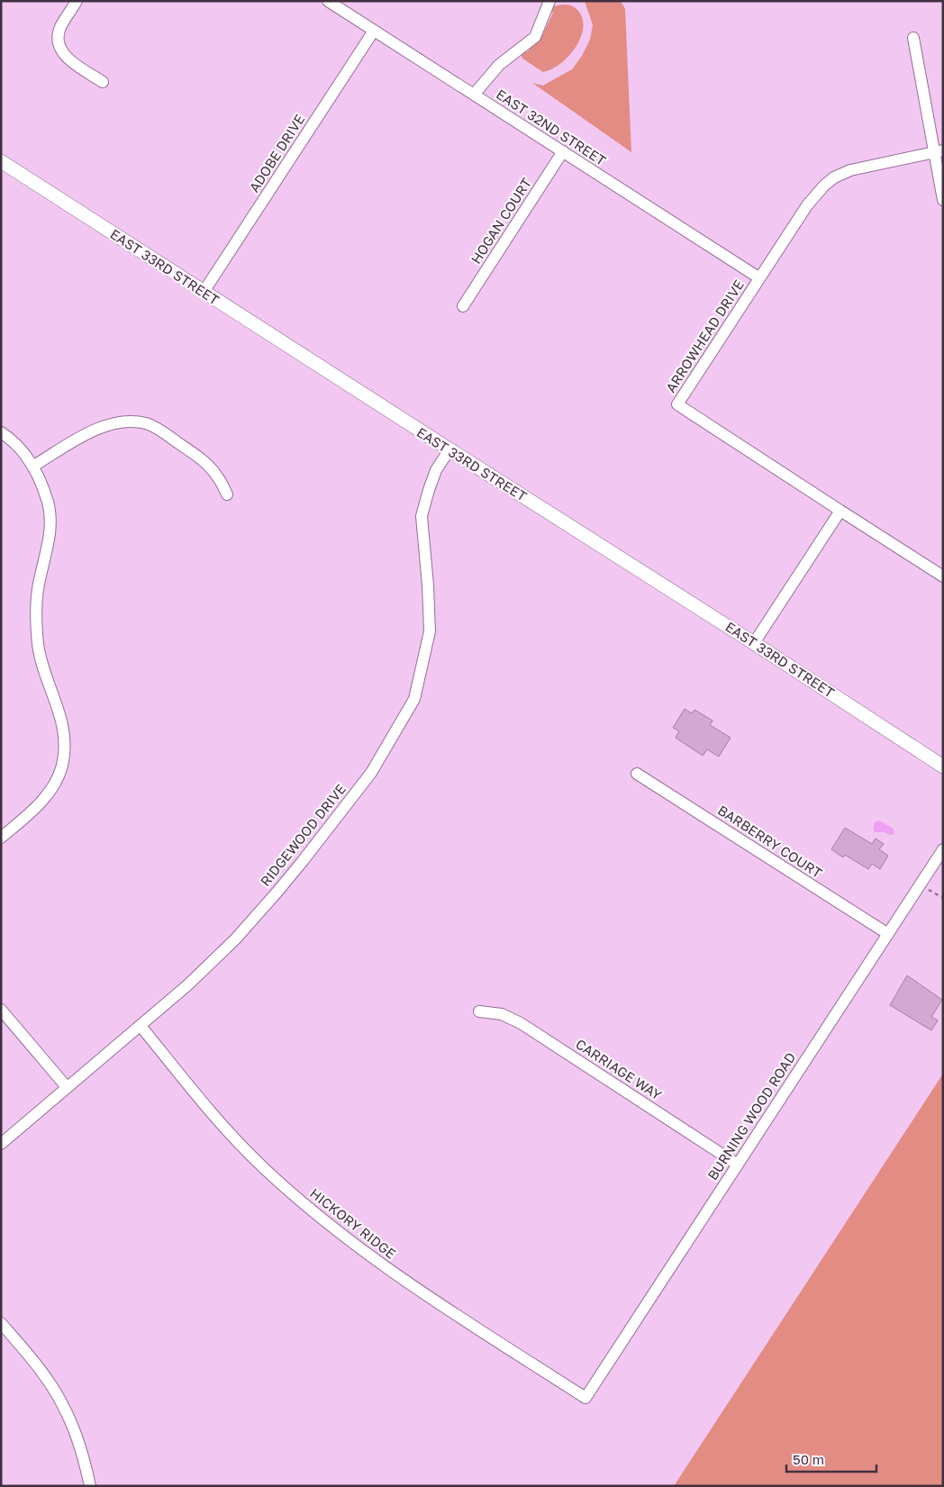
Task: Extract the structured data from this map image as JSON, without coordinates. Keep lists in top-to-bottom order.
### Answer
{
  "streets": {
    "street": [
      "EAST 32ND STREET",
      "ADOBE DRIVE",
      "HOGAN COURT",
      "EAST 33RD STREET",
      "ARROWHEAD DRIVE",
      "RIDGEWOOD DRIVE",
      "BARBERRY COURT",
      "CARRIAGE WAY",
      "BURNING WOOD ROAD",
      "HICKORY RIDGE"
    ]
  },
  "crossings": [
    ["EAST 32ND STREET", "ADOBE DRIVE"],
    ["EAST 32ND STREET", "HOGAN COURT"],
    ["EAST 32ND STREET", "ARROWHEAD DRIVE"],
    ["ADOBE DRIVE", "EAST 33RD STREET"],
    ["EAST 33RD STREET", "RIDGEWOOD DRIVE"],
    ["RIDGEWOOD DRIVE", "HICKORY RIDGE"],
    ["BARBERRY COURT", "BURNING WOOD ROAD"],
    ["CARRIAGE WAY", "BURNING WOOD ROAD"],
    ["BURNING WOOD ROAD", "HICKORY RIDGE"]
  ],
  "scale_bar": "50 m"
}
